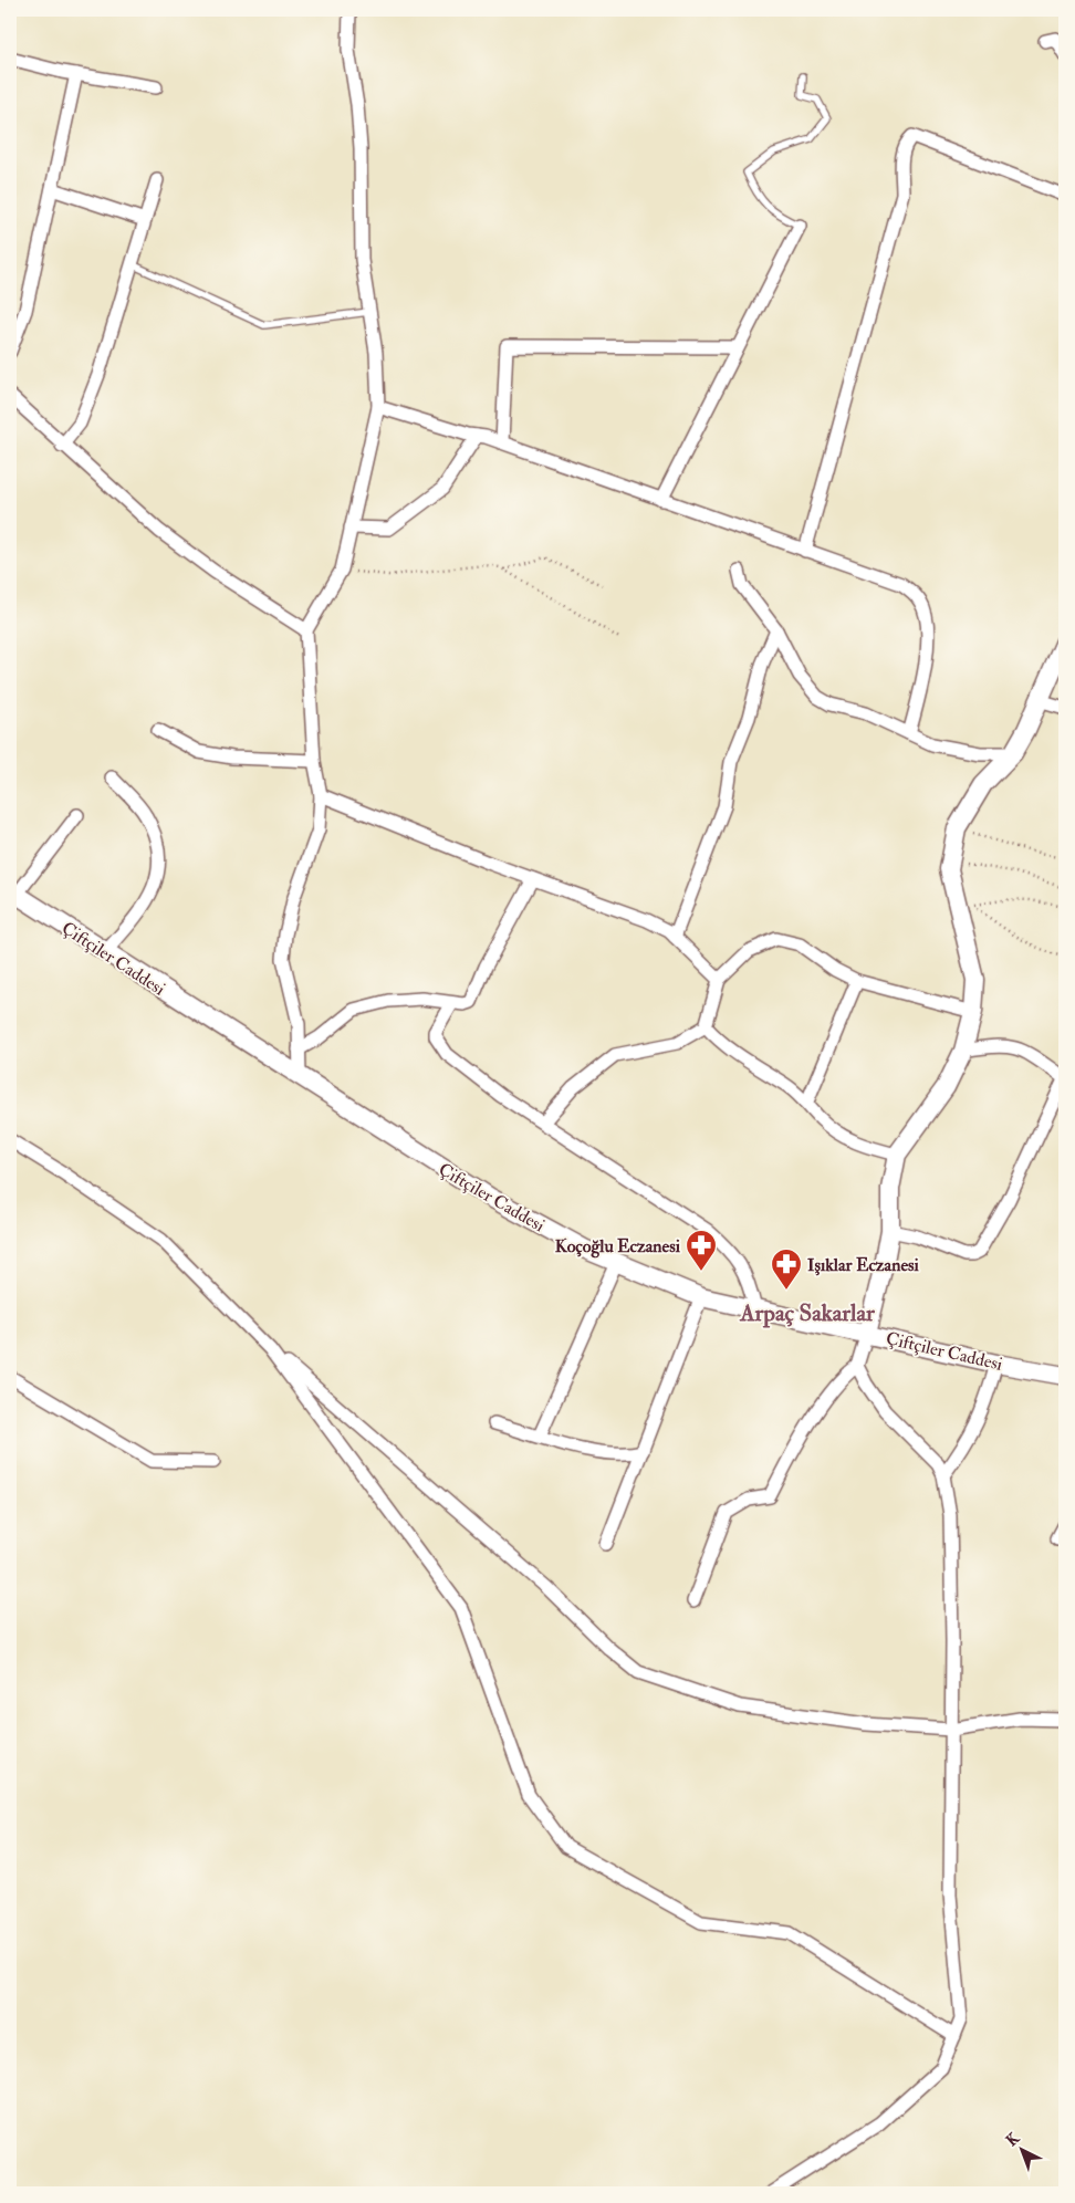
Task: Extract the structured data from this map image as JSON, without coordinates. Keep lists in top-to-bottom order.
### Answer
{
  "streets": {
    "street": ["Çiftçiler Caddesi"]
  },
  "districts": ["Arpaç Sakarlar"],
  "places": {
    "pharmacy": ["Koçoğlu Eczanesi", "Işıklar Eczanesi"]
  },
  "north": "top left"
}
